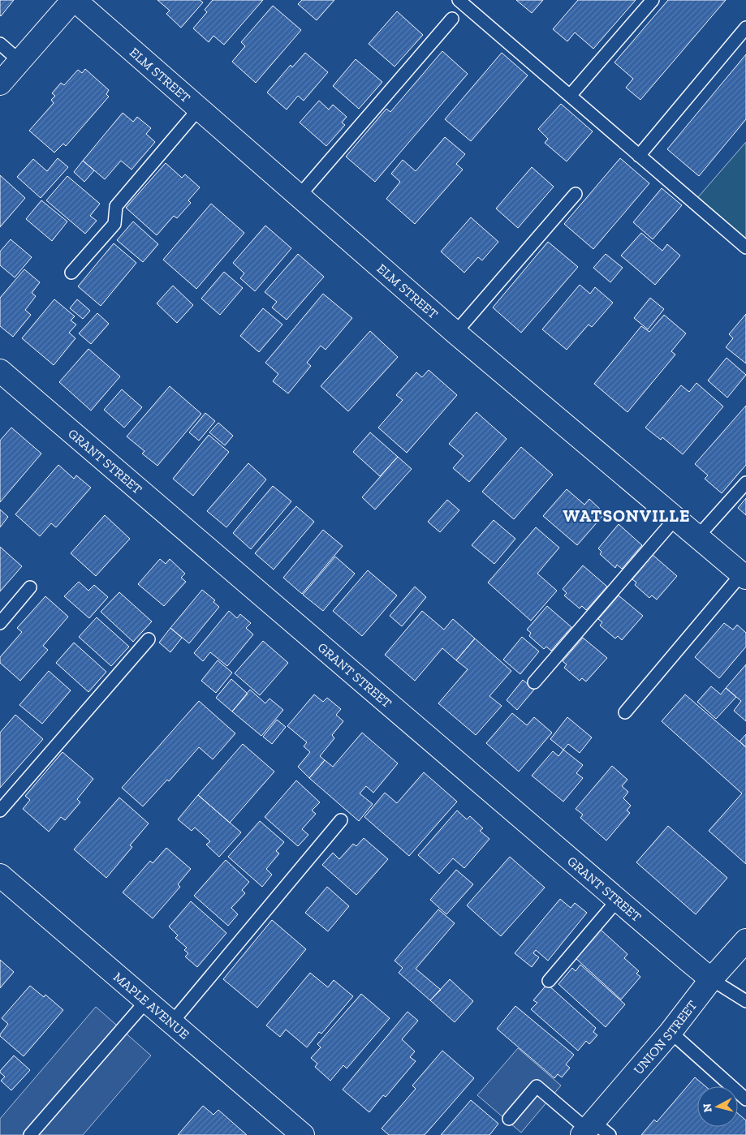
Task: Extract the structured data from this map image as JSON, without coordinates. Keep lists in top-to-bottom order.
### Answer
{
  "streets": {
    "street": [
      "ELM STREET",
      "GRANT STREET",
      "MAPLE AVENUE",
      "UNION STREET"
    ]
  },
  "crossings": [
    ["GRANT STREET", "UNION STREET"]
  ],
  "districts": ["WATSONVILLE"],
  "north": "left"
}
